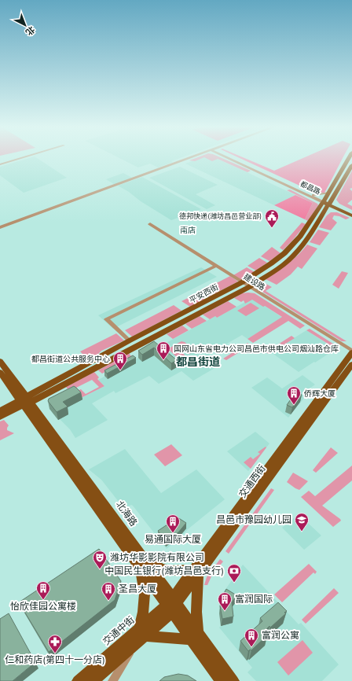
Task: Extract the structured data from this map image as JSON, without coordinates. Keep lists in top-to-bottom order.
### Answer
{
  "streets": {
    "main road": [
      "都昌路",
      "平安西街",
      "交通西街",
      "北海路",
      "交通中街"
    ],
    "street": ["建设路"]
  },
  "crossings": [
    ["都昌路", "平安西街"],
    ["建设路", "平安西街"],
    ["建设路", "交通西街"],
    ["平安西街", "北海路"],
    ["交通西街", "北海路"],
    ["交通西街", "交通中街"],
    ["北海路", "交通中街"]
  ],
  "districts": ["南店", "都昌街道"],
  "places": {
    "public building": ["德邦快递(潍坊昌邑营业部)"],
    "building": [
      "国网山东省电力公司昌邑市供电公司烟汕路仓库",
      "都昌街道公共服务中心",
      "侨辉大厦",
      "易通国际大厦",
      "怡欣佳园公寓楼",
      "圣昌大厦",
      "富润国际",
      "富润公寓"
    ],
    "school or university": ["昌邑市豫园幼儿园"],
    "theatre": ["潍坊华影影院有限公司"],
    "bank": ["中国民生银行(潍坊昌邑支行)"],
    "pharmacy": ["仁和药店(第四十一分店)"]
  },
  "north": "bottom right"
}
